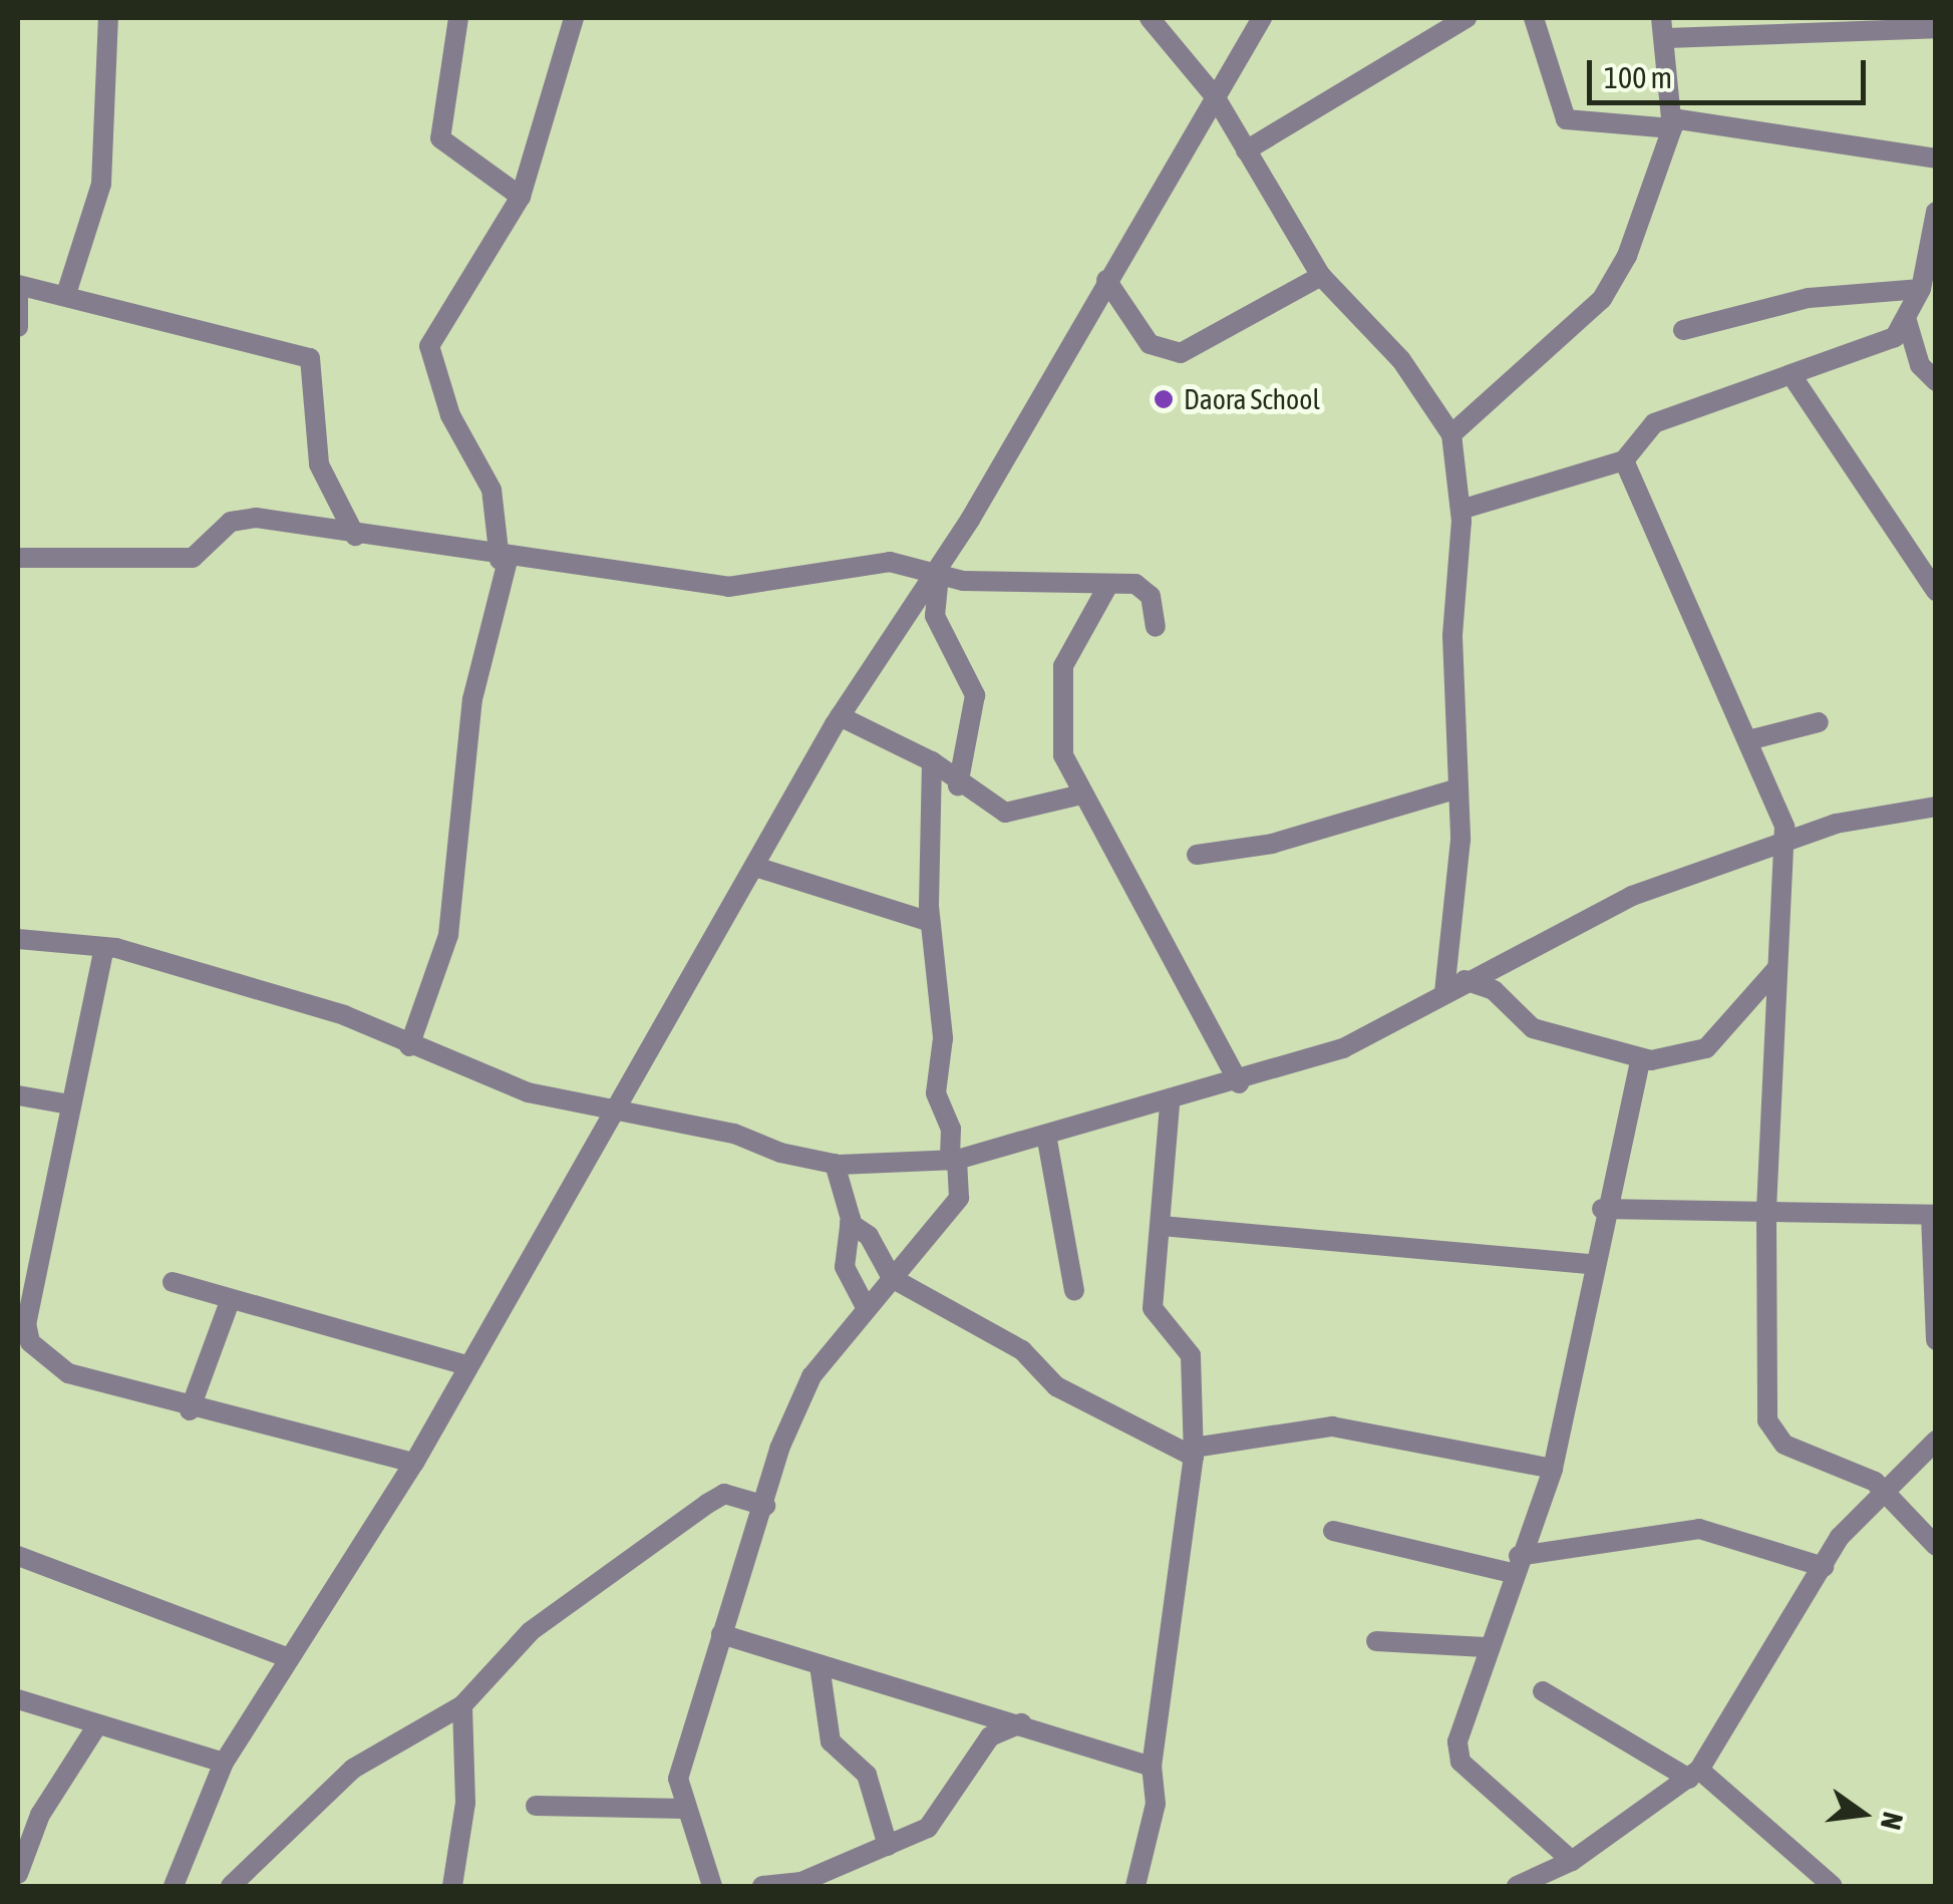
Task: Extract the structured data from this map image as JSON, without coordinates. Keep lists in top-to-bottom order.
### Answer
{
  "places": ["Daora School"],
  "scale_bar": "100 m",
  "north": "right"
}
